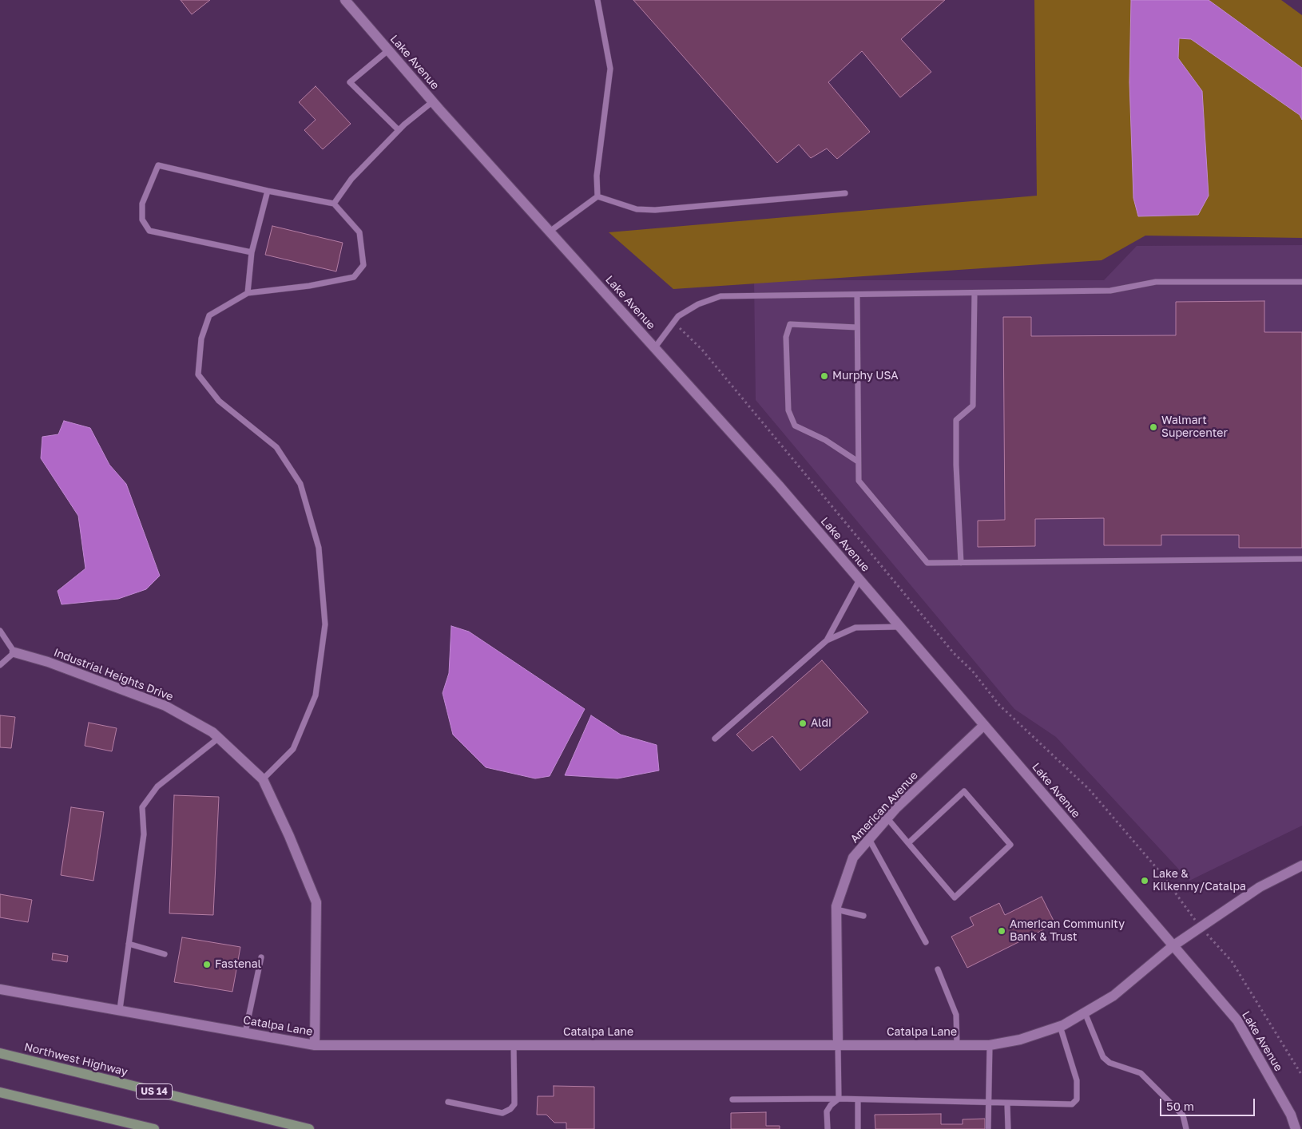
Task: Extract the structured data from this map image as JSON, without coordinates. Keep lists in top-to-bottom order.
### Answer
{
  "streets": {
    "main road": ["Northwest Highway", "US 14"],
    "street": [
      "Lake Avenue",
      "Industrial Heights Drive",
      "American Avenue",
      "Catalpa Lane"
    ]
  },
  "crossings": [
    ["Lake Avenue", "American Avenue"],
    ["Lake Avenue", "Catalpa Lane"],
    ["Industrial Heights Drive", "Catalpa Lane"],
    ["American Avenue", "Catalpa Lane"]
  ],
  "places": [
    "Murphy USA",
    "Walmart Supercenter",
    "Aldi",
    "Lake & Kilkenny/Catalpa",
    "American Community Bank & Trust",
    "Fastenal"
  ],
  "scale_bar": "50 m"
}
